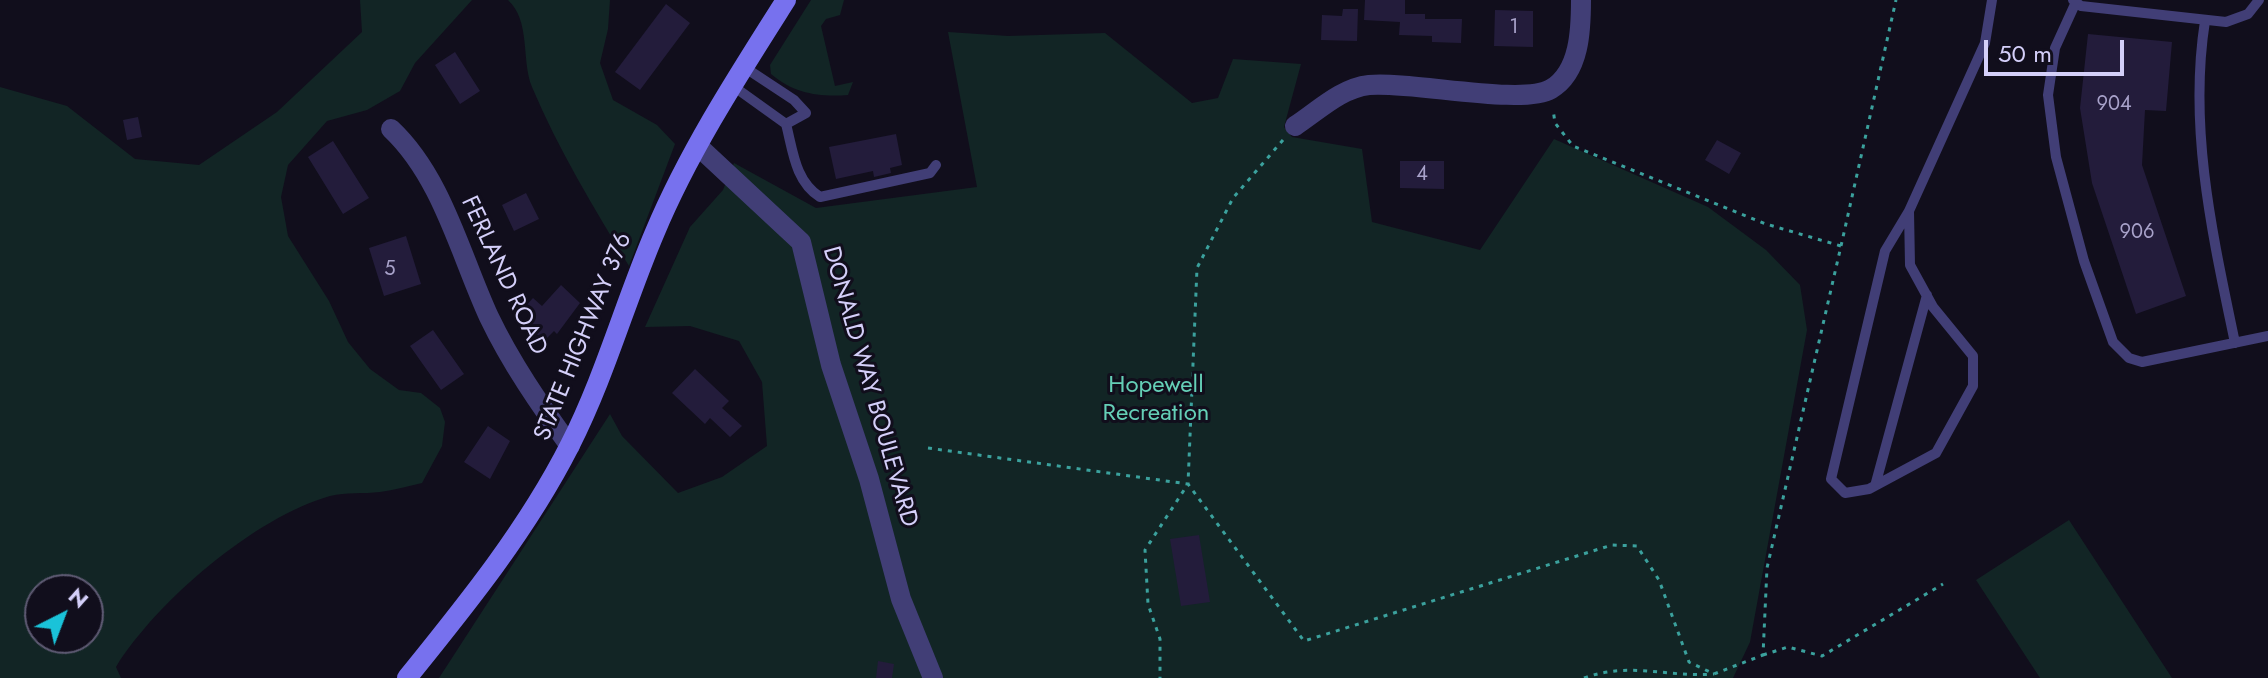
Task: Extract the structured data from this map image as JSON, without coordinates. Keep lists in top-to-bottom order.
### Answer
{
  "streets": {
    "main road": ["STATE HIGHWAY 376"],
    "street": ["FERLAND ROAD", "DONALD WAY BOULEVARD"]
  },
  "crossings": [
    ["FERLAND ROAD", "STATE HIGHWAY 376"],
    ["STATE HIGHWAY 376", "DONALD WAY BOULEVARD"]
  ],
  "parks": ["Hopewell Recreation"],
  "house_numbers": [
    "1",
    "904",
    "4",
    "906",
    "5"
  ],
  "scale_bar": "50 m",
  "north": "top right"
}
